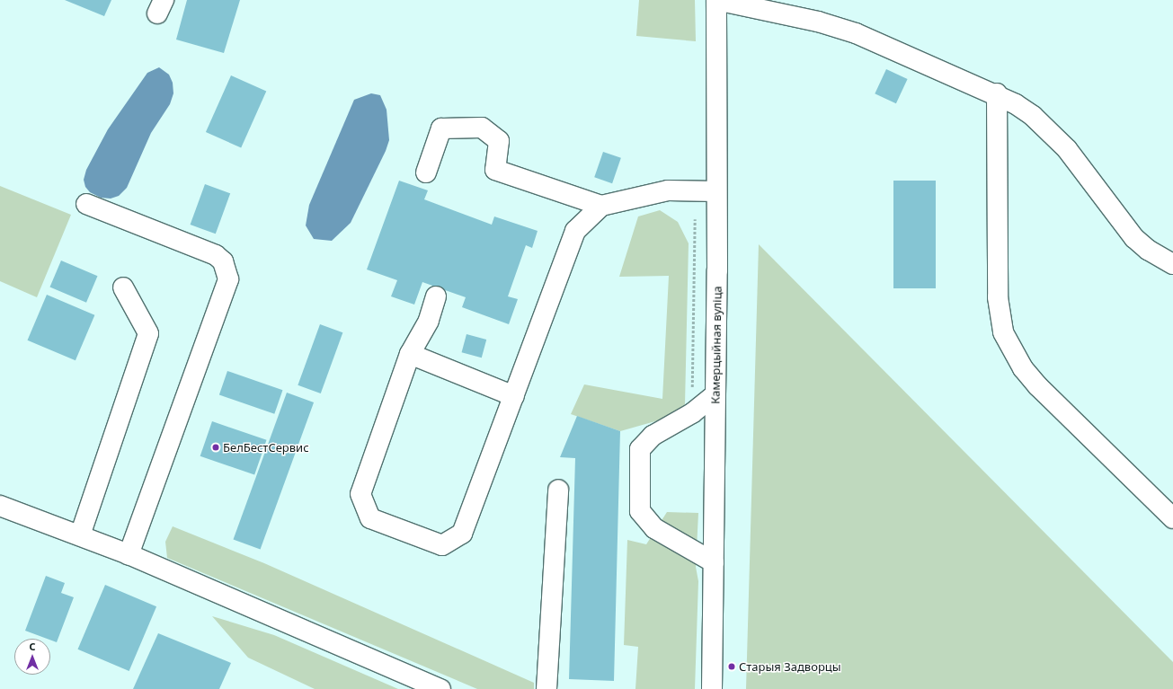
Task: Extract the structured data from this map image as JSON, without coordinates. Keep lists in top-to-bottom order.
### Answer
{
  "streets": {
    "main road": ["Камерцыйная вуліца"]
  },
  "places": ["БелБестСервис", "Старыя Задворцы"],
  "north": "top"
}
